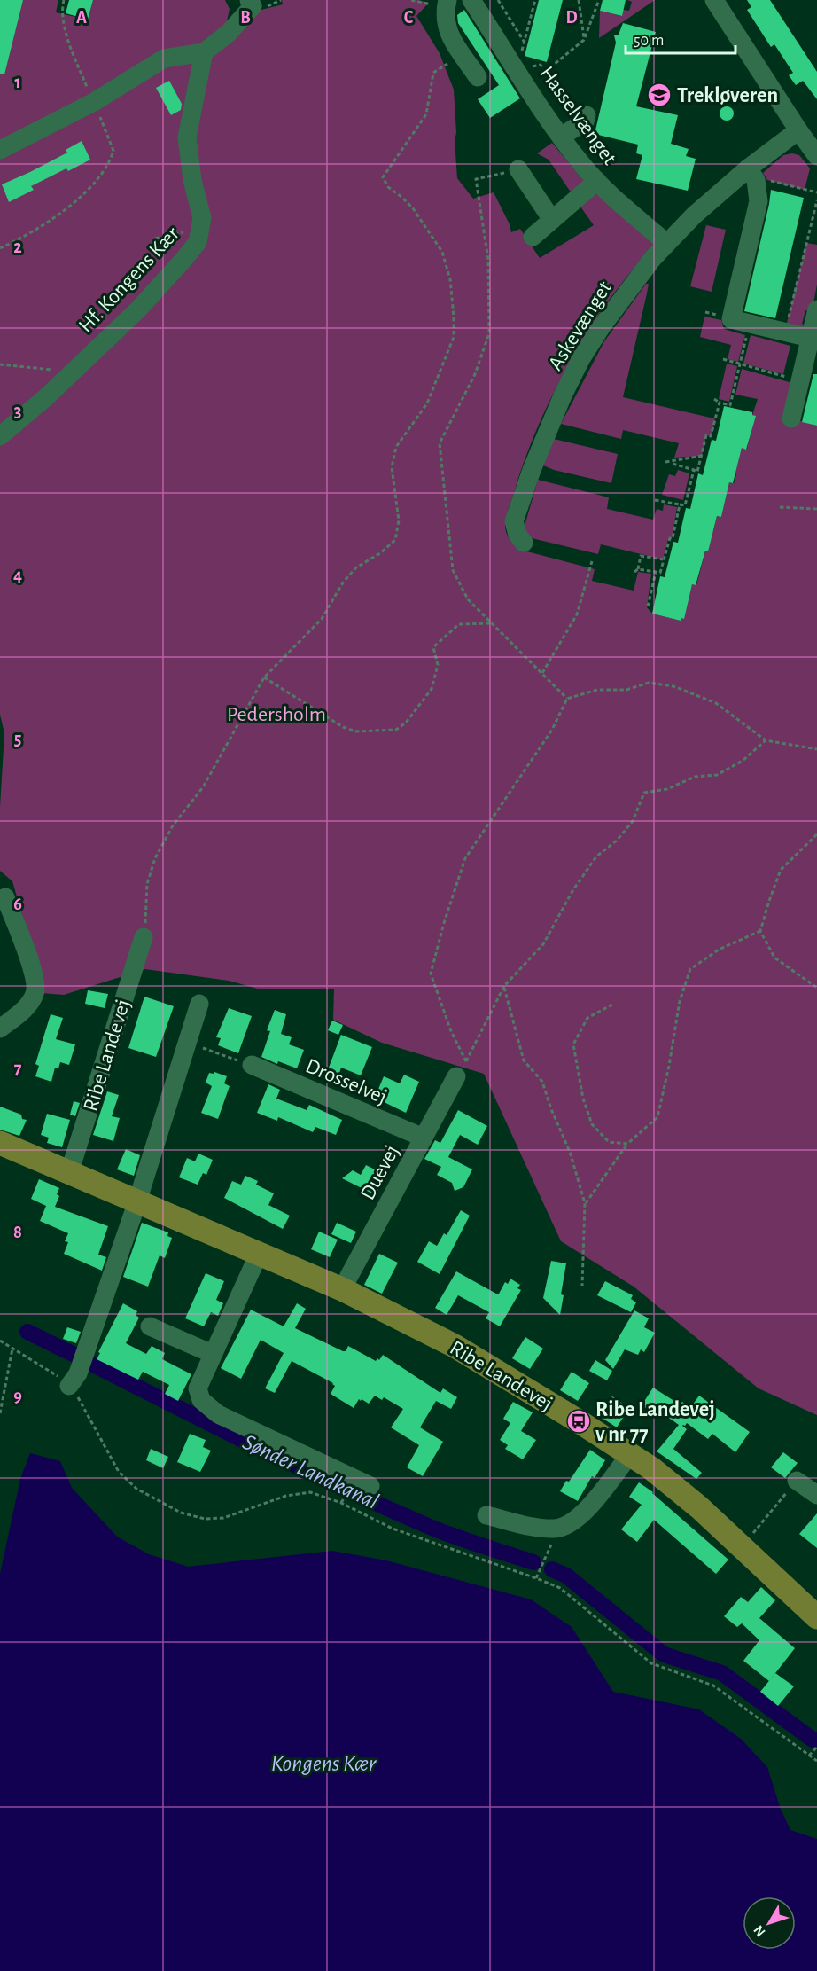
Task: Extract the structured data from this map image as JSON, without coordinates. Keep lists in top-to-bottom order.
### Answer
{
  "streets": {
    "main road": ["Ribe Landevej"],
    "street": [
      "Hasselvænget",
      "Hf. Kongens Kær",
      "Askevænget",
      "Drosselvej",
      "Duevej"
    ]
  },
  "crossings": [
    ["Hasselvænget", "Askevænget"],
    ["Ribe Landevej", "Duevej"],
    ["Drosselvej", "Duevej"]
  ],
  "water": ["Sønder Landkanal", "Kongens Kær"],
  "parks": ["Pedersholm"],
  "places": {
    "school or university": ["Trekløveren"],
    "bus stop": ["Ribe Landevej v nr 77"]
  },
  "scale_bar": "50 m",
  "north": "bottom left",
  "grid": {
    "columns": [
      "A",
      "B",
      "C",
      "D"
    ],
    "rows": [
      "1",
      "2",
      "3",
      "4",
      "5",
      "6",
      "7",
      "8",
      "9"
    ]
  }
}
